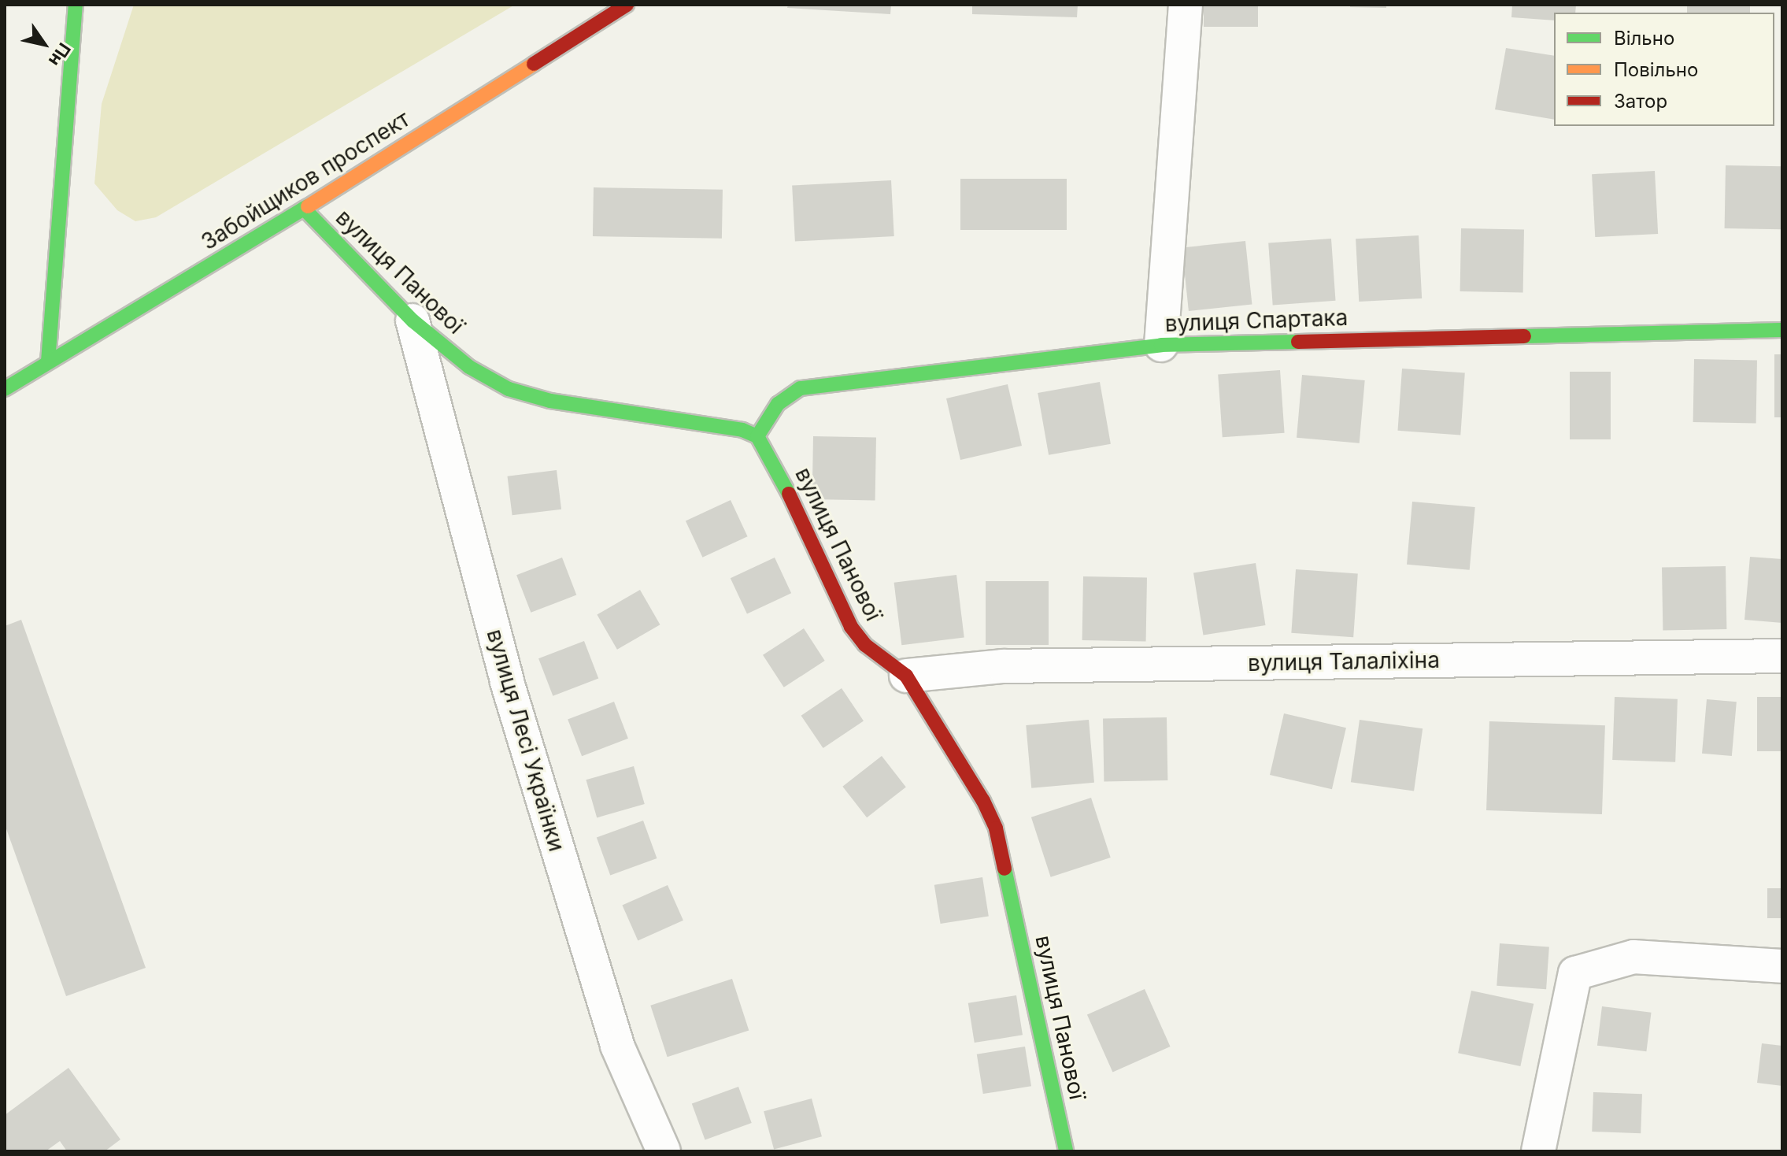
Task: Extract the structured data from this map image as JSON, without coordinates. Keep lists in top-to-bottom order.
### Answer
{
  "streets": {
    "street": [
      "Забойщиков проспект",
      "вулиця Панової",
      "вулиця Спартака",
      "вулиця Талаліхіна",
      "вулиця Лесі Українки"
    ]
  },
  "crossings": [
    ["Забойщиков проспект", "вулиця Панової"],
    ["вулиця Панової", "вулиця Спартака"],
    ["вулиця Панової", "вулиця Талаліхіна"],
    ["вулиця Панової", "вулиця Лесі Українки"]
  ],
  "legend": ["Вільно", "Повільно", "Затор"],
  "north": "bottom right"
}
